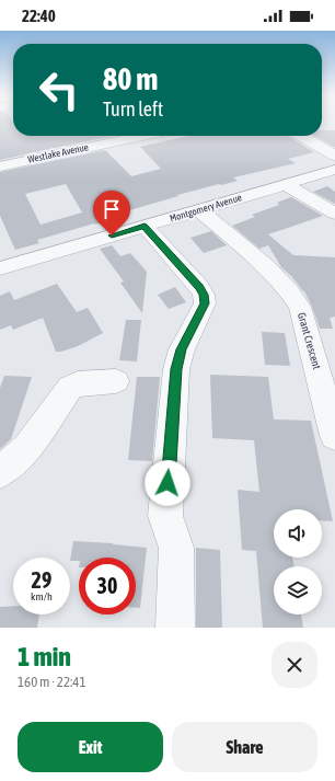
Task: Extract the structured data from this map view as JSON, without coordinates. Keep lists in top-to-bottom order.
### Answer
{
  "streets": {
    "street": ["Westlake Avenue", "Montgomery Avenue", "Grant Crescent"]
  },
  "crossings": [
    ["Montgomery Avenue", "Grant Crescent"]
  ],
  "page": {
    "status": "22:40",
    "turn": ["80 m", "Turn left"],
    "speed": "29 km/h",
    "limit": "30",
    "heading": ["1 min", "160 m · 22:41"],
    "buttons": ["Exit", "Share"]
  }
}
